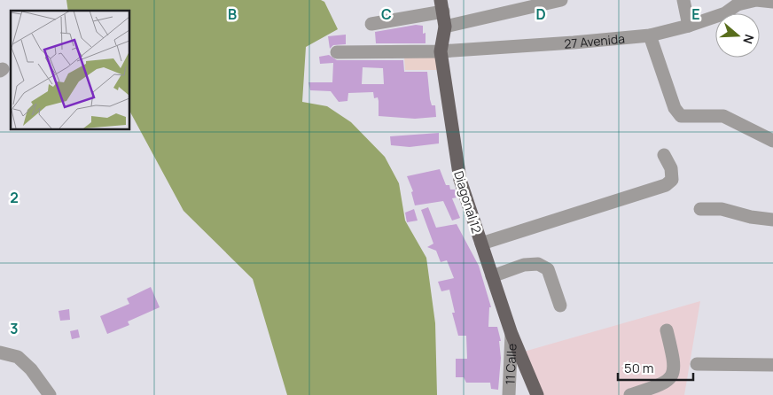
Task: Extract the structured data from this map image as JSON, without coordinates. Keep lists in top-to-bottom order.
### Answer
{
  "streets": {
    "main road": ["Diagonal 12"],
    "street": ["27 Avenida", "11 Calle"]
  },
  "crossings": [
    ["27 Avenida", "Diagonal 12"],
    ["Diagonal 12", "11 Calle"]
  ],
  "scale_bar": "50 m",
  "north": "right",
  "grid": {
    "columns": [
      "B",
      "C",
      "D",
      "E"
    ],
    "rows": ["2", "3"]
  }
}
